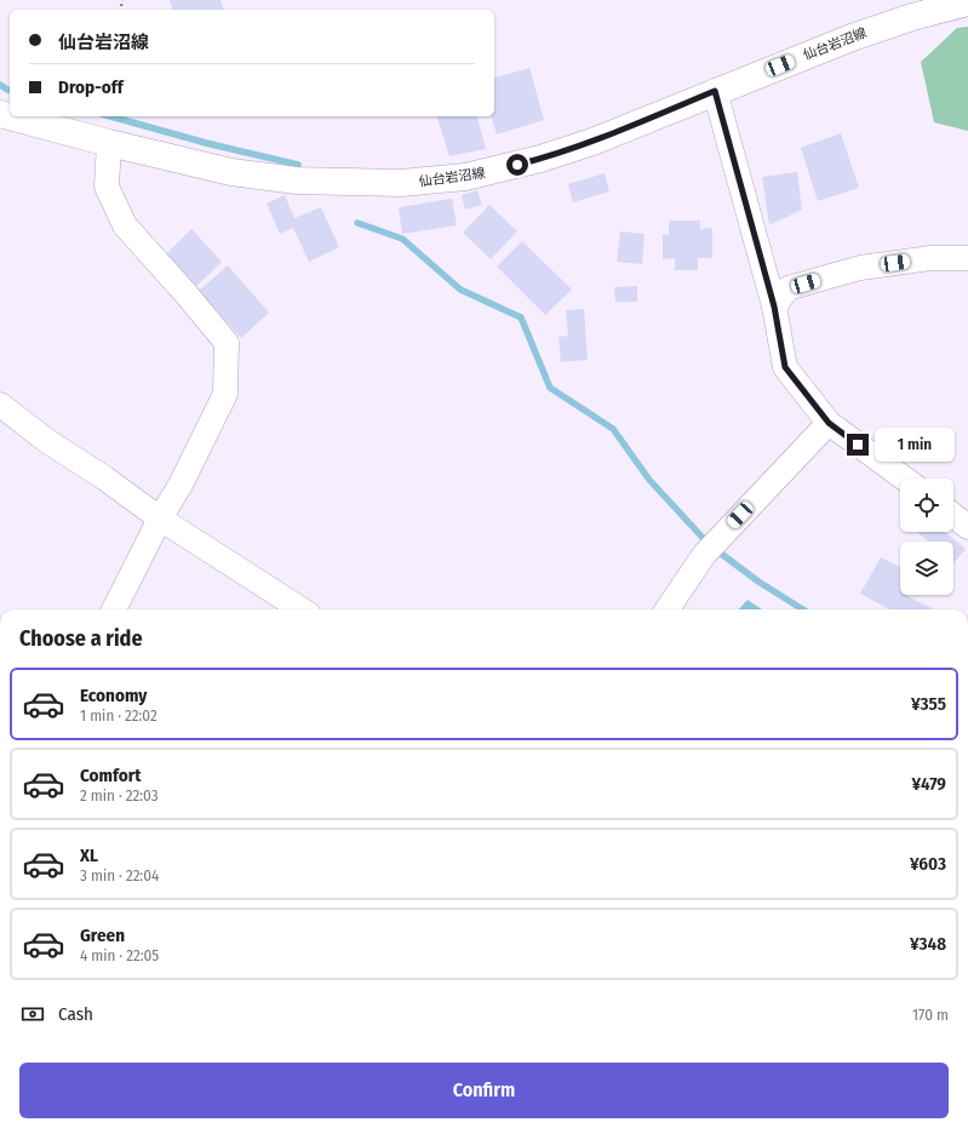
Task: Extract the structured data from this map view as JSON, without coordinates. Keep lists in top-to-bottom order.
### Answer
{
  "streets": {
    "main road": ["仙台岩沼線"]
  },
  "page": {
    "banner": ["仙台岩沼線", "Drop-off"],
    "bubble": "1 min",
    "heading": "Choose a ride",
    "list": [
      {
        "name": "Economy",
        "note": "1 min · 22:02",
        "value": "¥355"
      },
      {
        "name": "Comfort",
        "note": "2 min · 22:03",
        "value": "¥479"
      },
      {
        "name": "XL",
        "note": "3 min · 22:04",
        "value": "¥603"
      },
      {
        "name": "Green",
        "note": "4 min · 22:05",
        "value": "¥348"
      }
    ],
    "pay": ["Cash", "170 m"],
    "buttons": "Confirm"
  }
}
